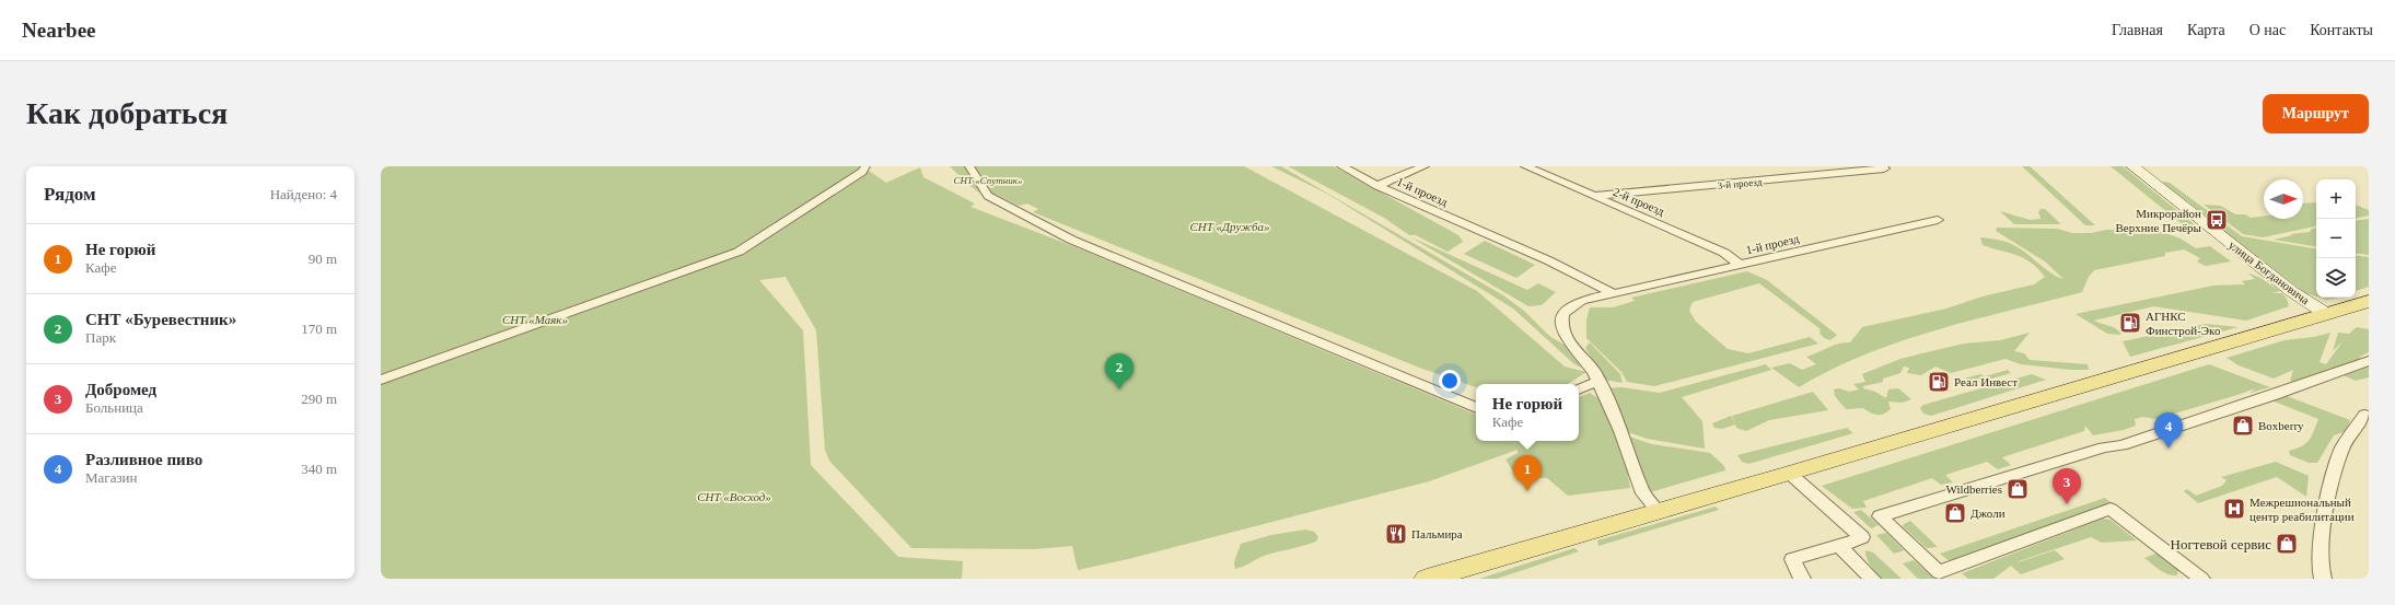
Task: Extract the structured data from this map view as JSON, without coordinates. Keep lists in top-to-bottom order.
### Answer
{
  "streets": {
    "street": [
      "3-й проезд",
      "1-й проезд",
      "2-й проезд",
      "улица Богдановича"
    ]
  },
  "crossings": [
    ["3-й проезд", "2-й проезд"],
    ["1-й проезд", "2-й проезд"]
  ],
  "parks": [
    "СНТ «Спутник»",
    "СНТ «Дружба»",
    "СНТ «Маяк»",
    "СНТ «Восход»"
  ],
  "places": {
    "bus stop": ["Микрорайон Верхние Печёры"],
    "fuel station": ["АГНКС Финстрой-Эко", "Реал Инвест"],
    "shop": [
      "Boxberry",
      "Wildberries",
      "Джоли",
      "Ногтевой сервис"
    ],
    "hospital": ["Межрешиональный центр реабилитации"],
    "restaurant": ["Пальмира"]
  },
  "north": "right",
  "page": {
    "header": "Nearbee",
    "nav": [
      "Главная",
      "Карта",
      "О нас",
      "Контакты"
    ],
    "buttons": "Маршрут",
    "title": "Как добраться",
    "heading": ["Рядом", "Найдено: 4"],
    "map_buttons": ["+", "−"],
    "list": [
      {
        "mark": "1",
        "name": "Не горюй",
        "note": "Кафе",
        "value": "90 m"
      },
      {
        "mark": "2",
        "name": "СНТ «Буревестник»",
        "note": "Парк",
        "value": "170 m"
      },
      {
        "mark": "3",
        "name": "Добромед",
        "note": "Больница",
        "value": "290 m"
      },
      {
        "mark": "4",
        "name": "Разливное пиво",
        "note": "Магазин",
        "value": "340 m"
      }
    ],
    "pins": [
      "2",
      "4",
      "1",
      "3"
    ],
    "popup": ["Не горюй", "Кафе"]
  }
}
